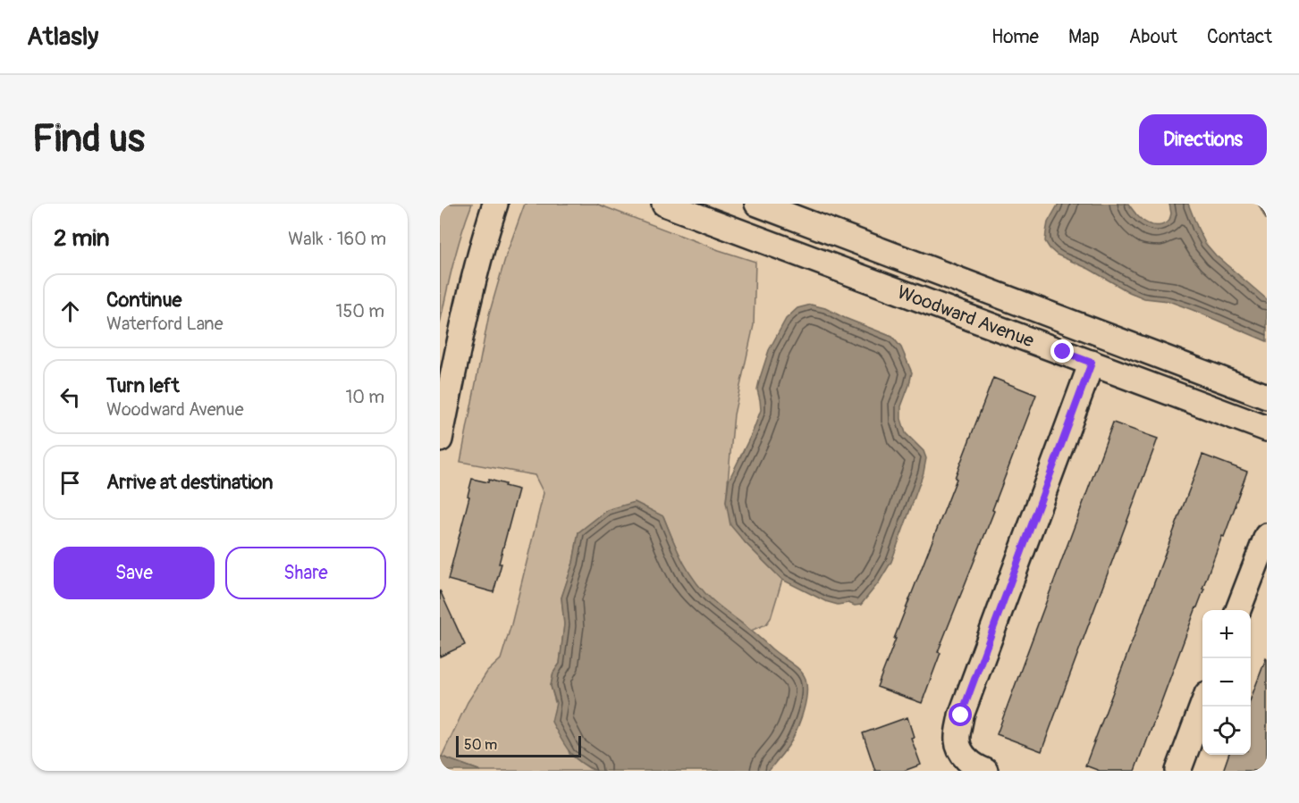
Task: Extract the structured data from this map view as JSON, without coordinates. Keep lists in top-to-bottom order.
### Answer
{
  "streets": {
    "street": ["Woodward Avenue"]
  },
  "scale_bar": "50 m",
  "page": {
    "header": "Atlasly",
    "nav": [
      "Home",
      "Map",
      "About",
      "Contact"
    ],
    "buttons": [
      "Directions",
      ["Save", "Share"]
    ],
    "title": "Find us",
    "heading": ["2 min", "Walk · 160 m"],
    "list": [
      ["Continue", "Waterford Lane", "150 m"],
      ["Turn left", "Woodward Avenue", "10 m"],
      "Arrive at destination"
    ],
    "map_buttons": ["+", "−"],
    "scale": "50 m"
  }
}
